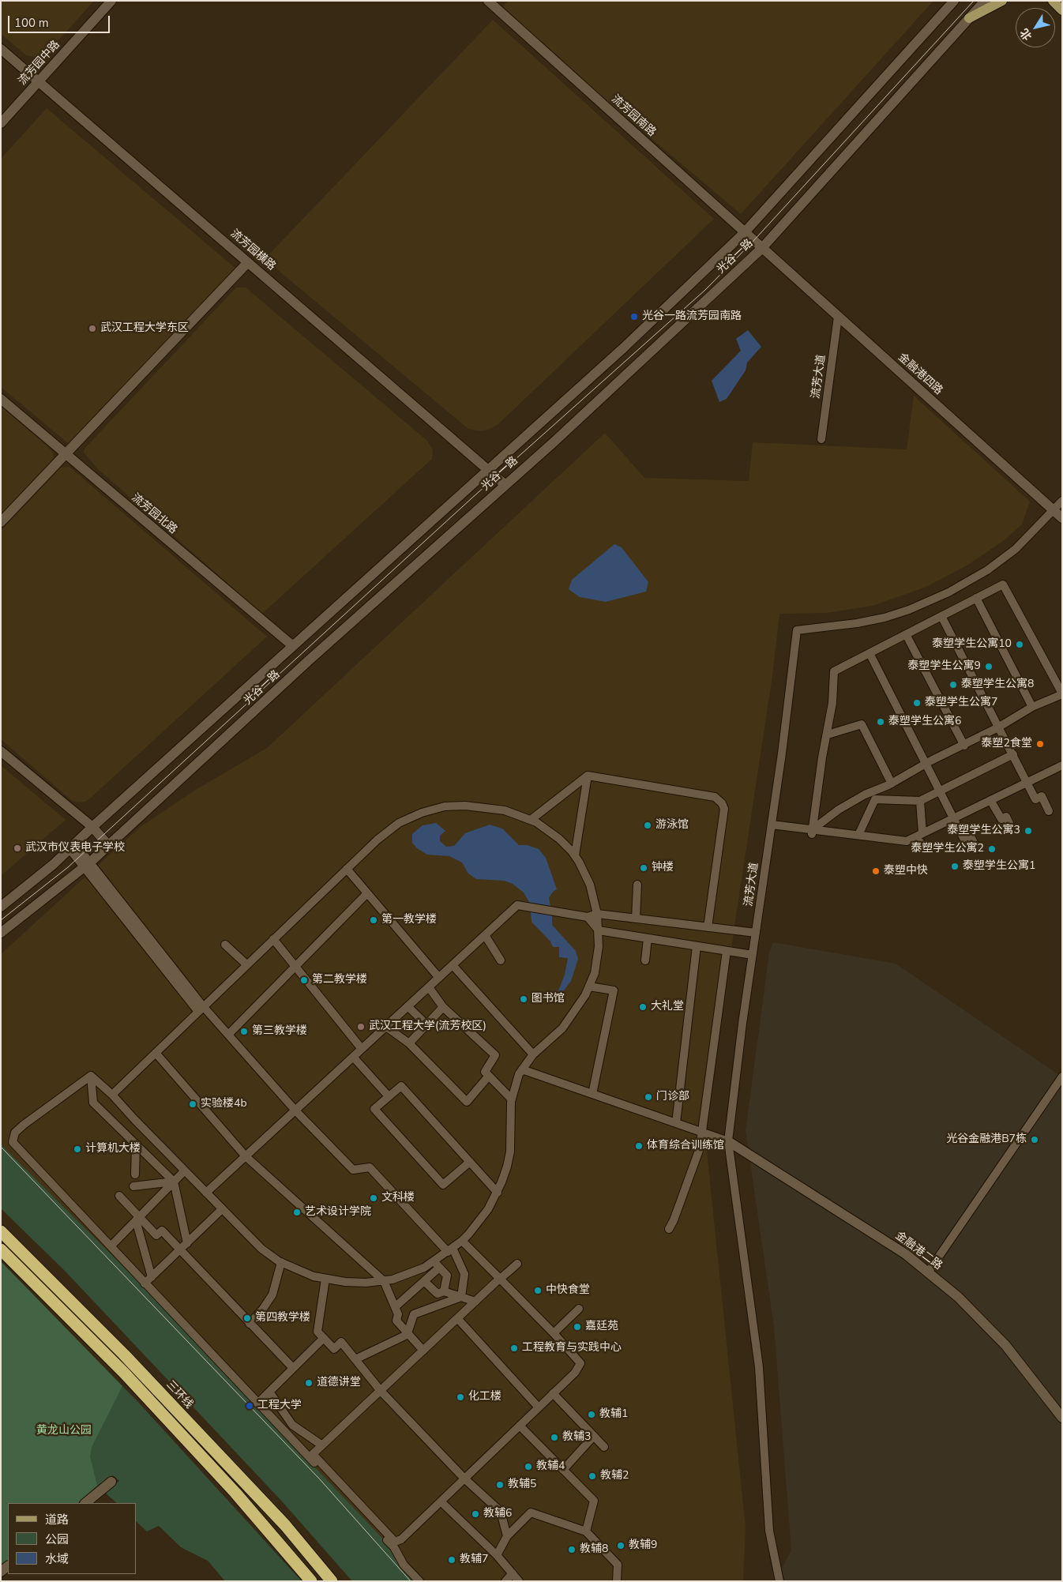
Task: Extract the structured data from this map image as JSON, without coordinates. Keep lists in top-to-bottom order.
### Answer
{
  "streets": {
    "highway": ["三环线"],
    "main road": [
      "流芳园中路",
      "流芳园南路",
      "流芳园横路",
      "光谷一路",
      "金融港四路",
      "流芳园北路",
      "金融港二路"
    ],
    "street": ["流芳大道"]
  },
  "crossings": [
    ["流芳园中路", "流芳园横路"],
    ["流芳园南路", "光谷一路"],
    ["流芳园南路", "金融港四路"],
    ["流芳园横路", "光谷一路"],
    ["光谷一路", "金融港四路"],
    ["光谷一路", "流芳园北路"],
    ["金融港四路", "流芳大道"],
    ["流芳大道", "金融港二路"]
  ],
  "parks": ["黄龙山公园"],
  "places": [
    "光谷一路流芳园南路",
    "武汉工程大学东区",
    "泰塑学生公寓10",
    "泰塑学生公寓9",
    "泰塑学生公寓8",
    "泰塑学生公寓7",
    "泰塑学生公寓6",
    "泰塑2食堂",
    "游泳馆",
    "泰塑学生公寓3",
    "武汉市仪表电子学校",
    "泰塑学生公寓2",
    "泰塑学生公寓1",
    "钟楼",
    "泰塑中快",
    "第一教学楼",
    "第二教学楼",
    "图书馆",
    "大礼堂",
    "武汉工程大学(流芳校区)",
    "第三教学楼",
    "门诊部",
    "实验楼4b",
    "光谷金融港B7栋",
    "体育综合训练馆",
    "计算机大楼",
    "文科楼",
    "艺术设计学院",
    "中快食堂",
    "第四教学楼",
    "嘉廷苑",
    "工程教育与实践中心",
    "道德讲堂",
    "化工楼",
    "工程大学",
    "教辅1",
    "教辅3",
    "教辅4",
    "教辅2",
    "教辅5",
    "教辅6",
    "教辅9",
    "教辅8",
    "教辅7"
  ],
  "legend": ["道路", "公园", "水域"],
  "scale_bar": "100 m",
  "north": "bottom left"
}
